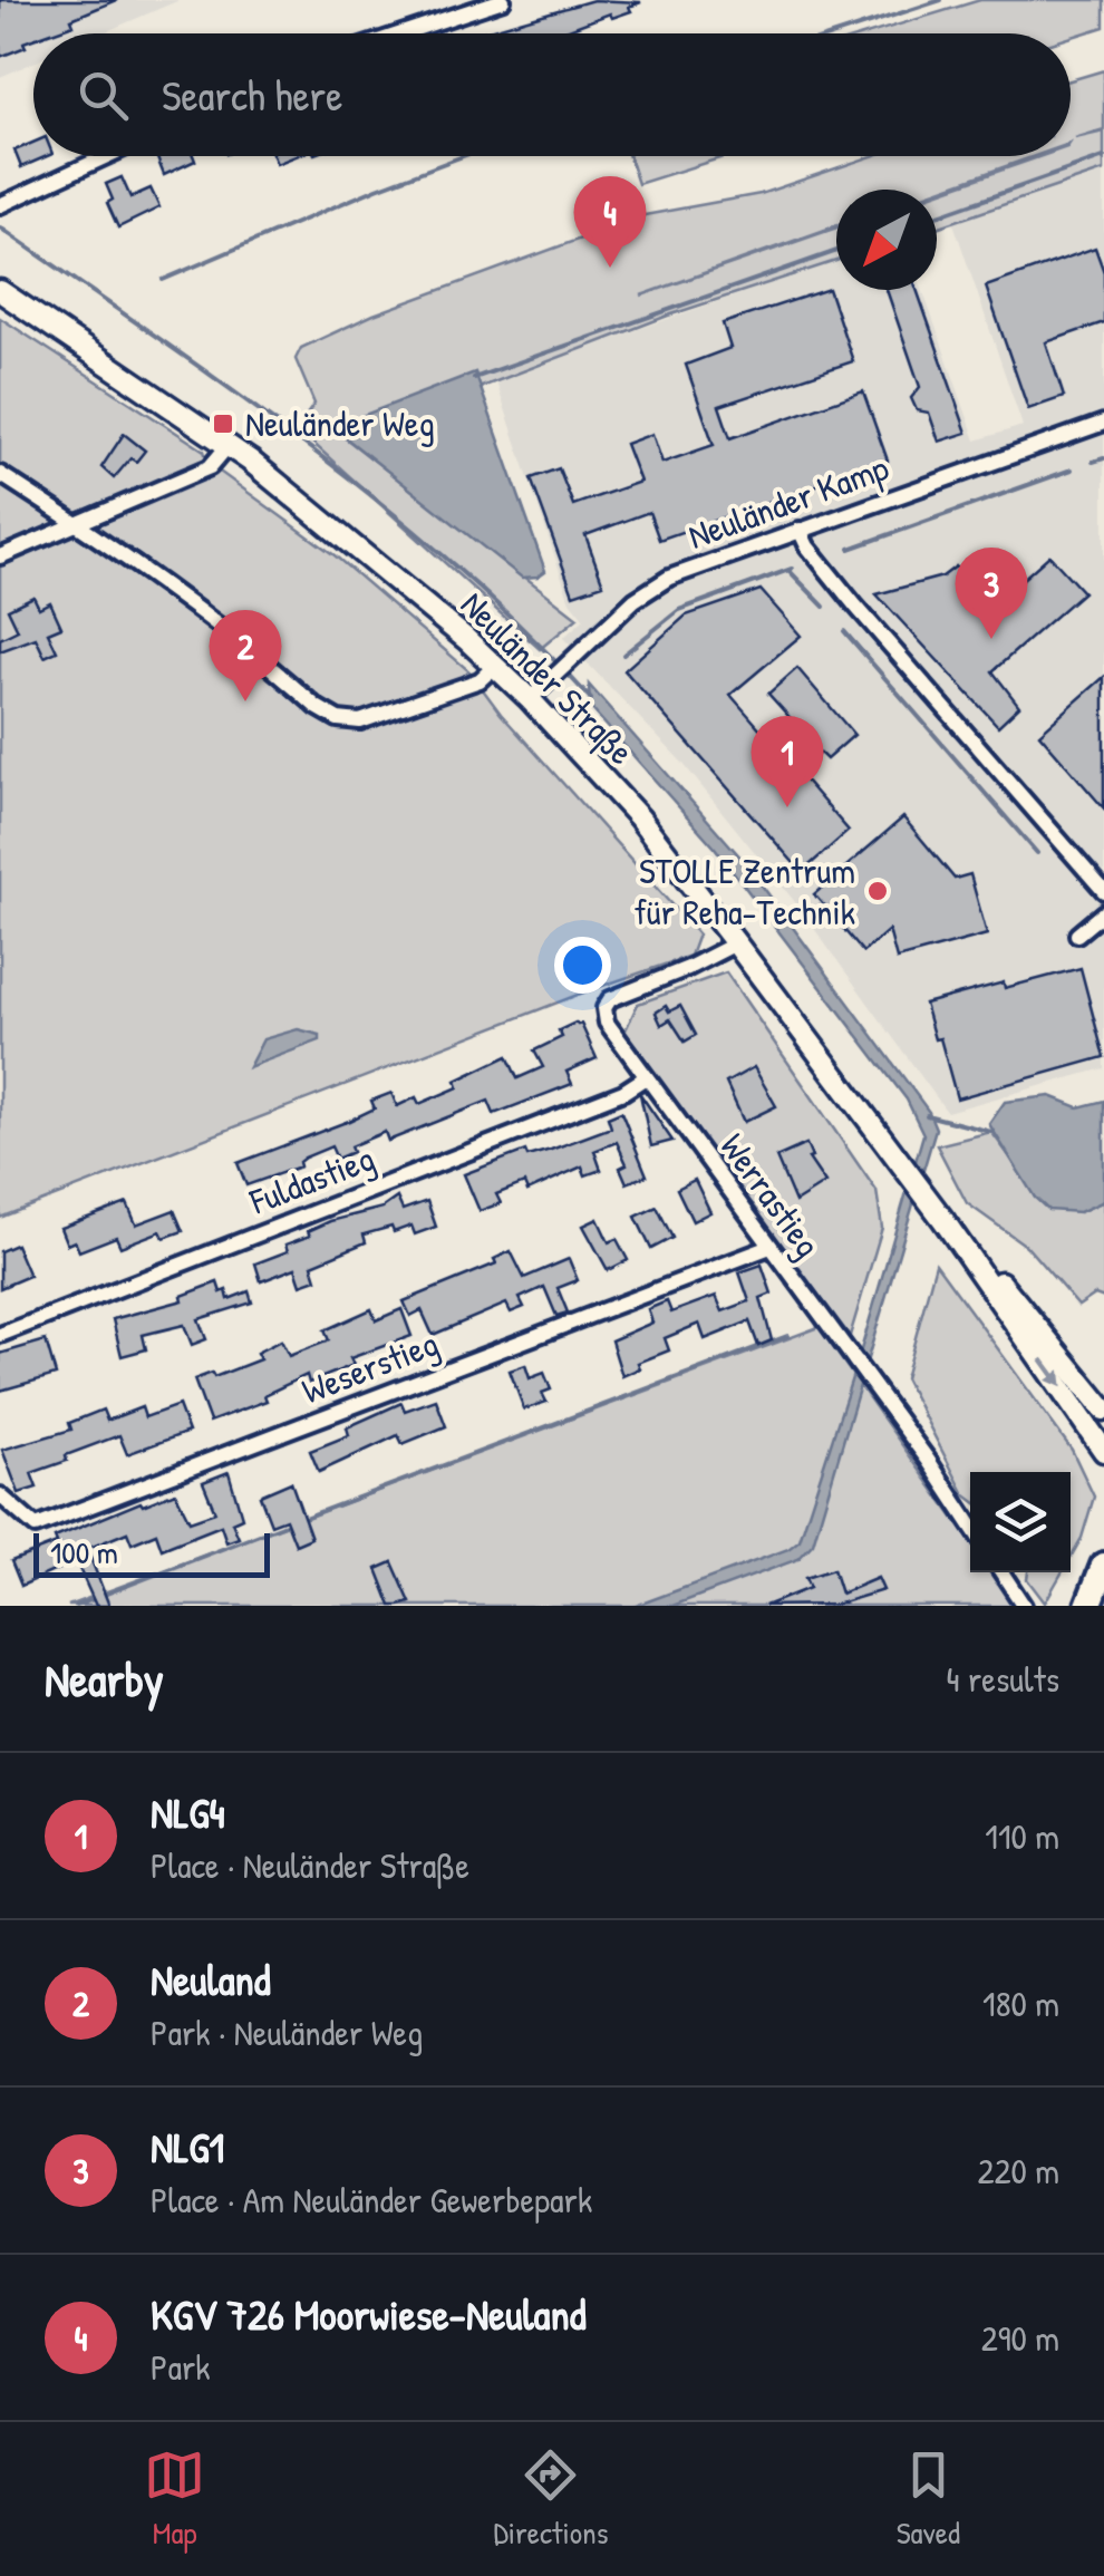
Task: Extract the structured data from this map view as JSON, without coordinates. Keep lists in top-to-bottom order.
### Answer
{
  "streets": {
    "main road": ["Neuländer Straße"],
    "street": [
      "Neuländer Kamp",
      "Fuldastieg",
      "Werrastieg",
      "Weserstieg"
    ]
  },
  "crossings": [
    ["Neuländer Kamp", "Neuländer Straße"],
    ["Neuländer Straße", "Werrastieg"],
    ["Fuldastieg", "Werrastieg"],
    ["Werrastieg", "Weserstieg"]
  ],
  "places": {
    "transit": ["Neuländer Weg"],
    "other": ["STOLLE Zentrum für Reha-Technik"]
  },
  "scale_bar": "100 m",
  "north": "bottom left",
  "page": {
    "search": "Search here",
    "pins": [
      "4",
      "3",
      "2",
      "1"
    ],
    "scale": "100 m",
    "heading": ["Nearby", "4 results"],
    "list": [
      {
        "mark": "1",
        "name": "NLG4",
        "note": "Place · Neuländer Straße",
        "value": "110 m"
      },
      {
        "mark": "2",
        "name": "Neuland",
        "note": "Park · Neuländer Weg",
        "value": "180 m"
      },
      {
        "mark": "3",
        "name": "NLG1",
        "note": "Place · Am Neuländer Gewerbepark",
        "value": "220 m"
      },
      {
        "mark": "4",
        "name": "KGV 726 Moorwiese-Neuland",
        "note": "Park",
        "value": "290 m"
      }
    ],
    "nav": ["Map", "Directions", "Saved"]
  }
}
